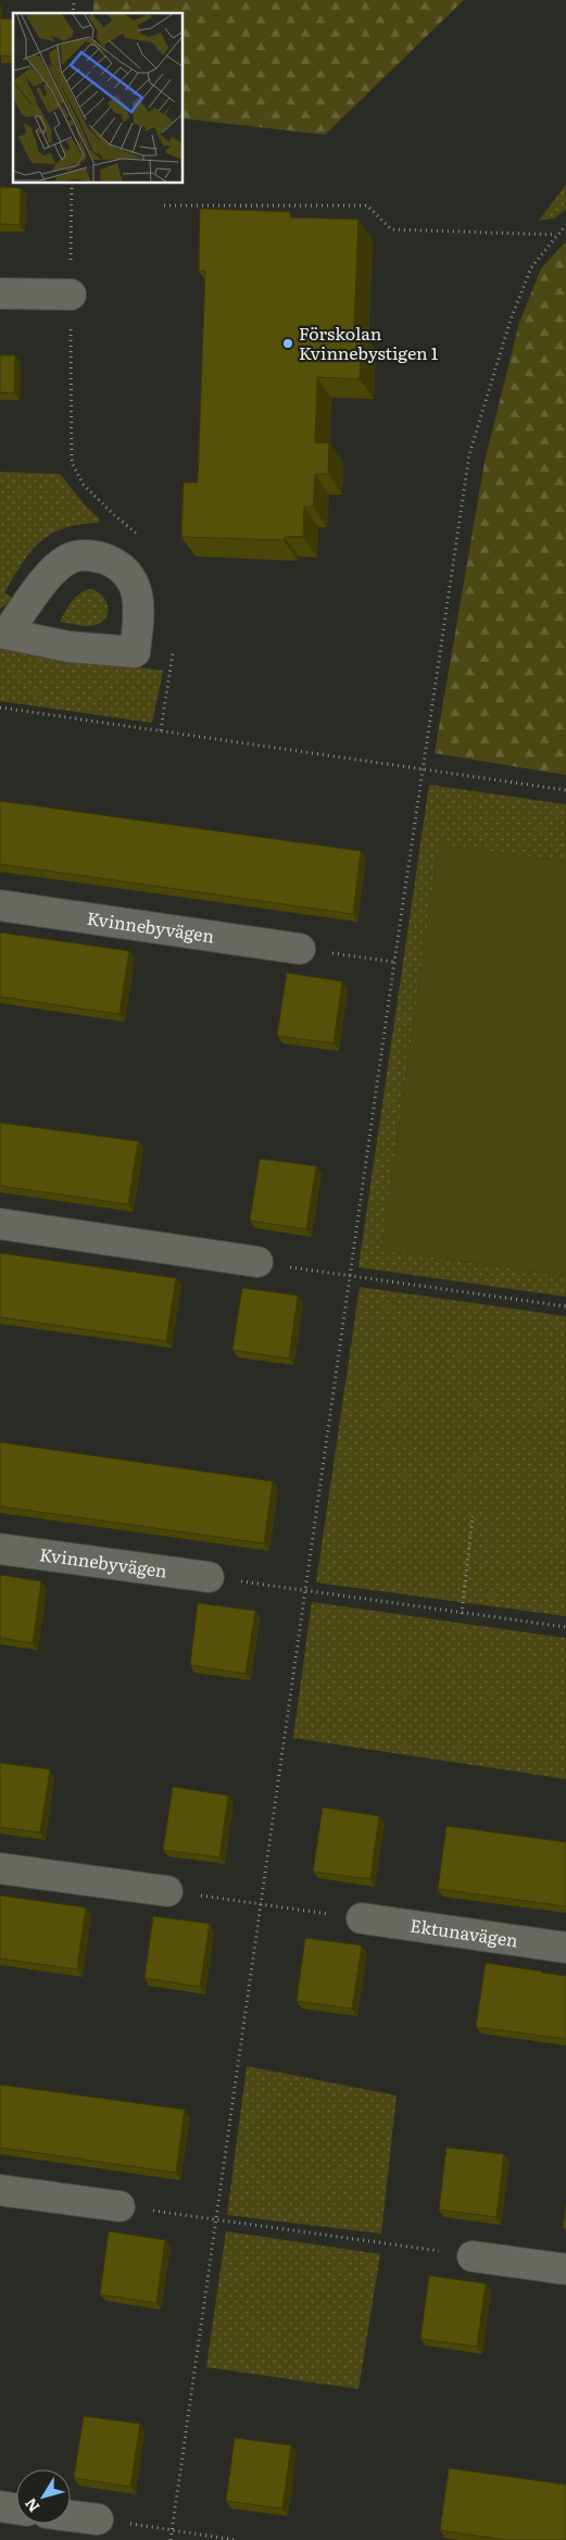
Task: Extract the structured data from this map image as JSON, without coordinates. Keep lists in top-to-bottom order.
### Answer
{
  "streets": {
    "street": ["Kvinnebyvägen", "Ektunavägen"]
  },
  "places": ["Förskolan Kvinnebystigen 1"],
  "north": "bottom left"
}
